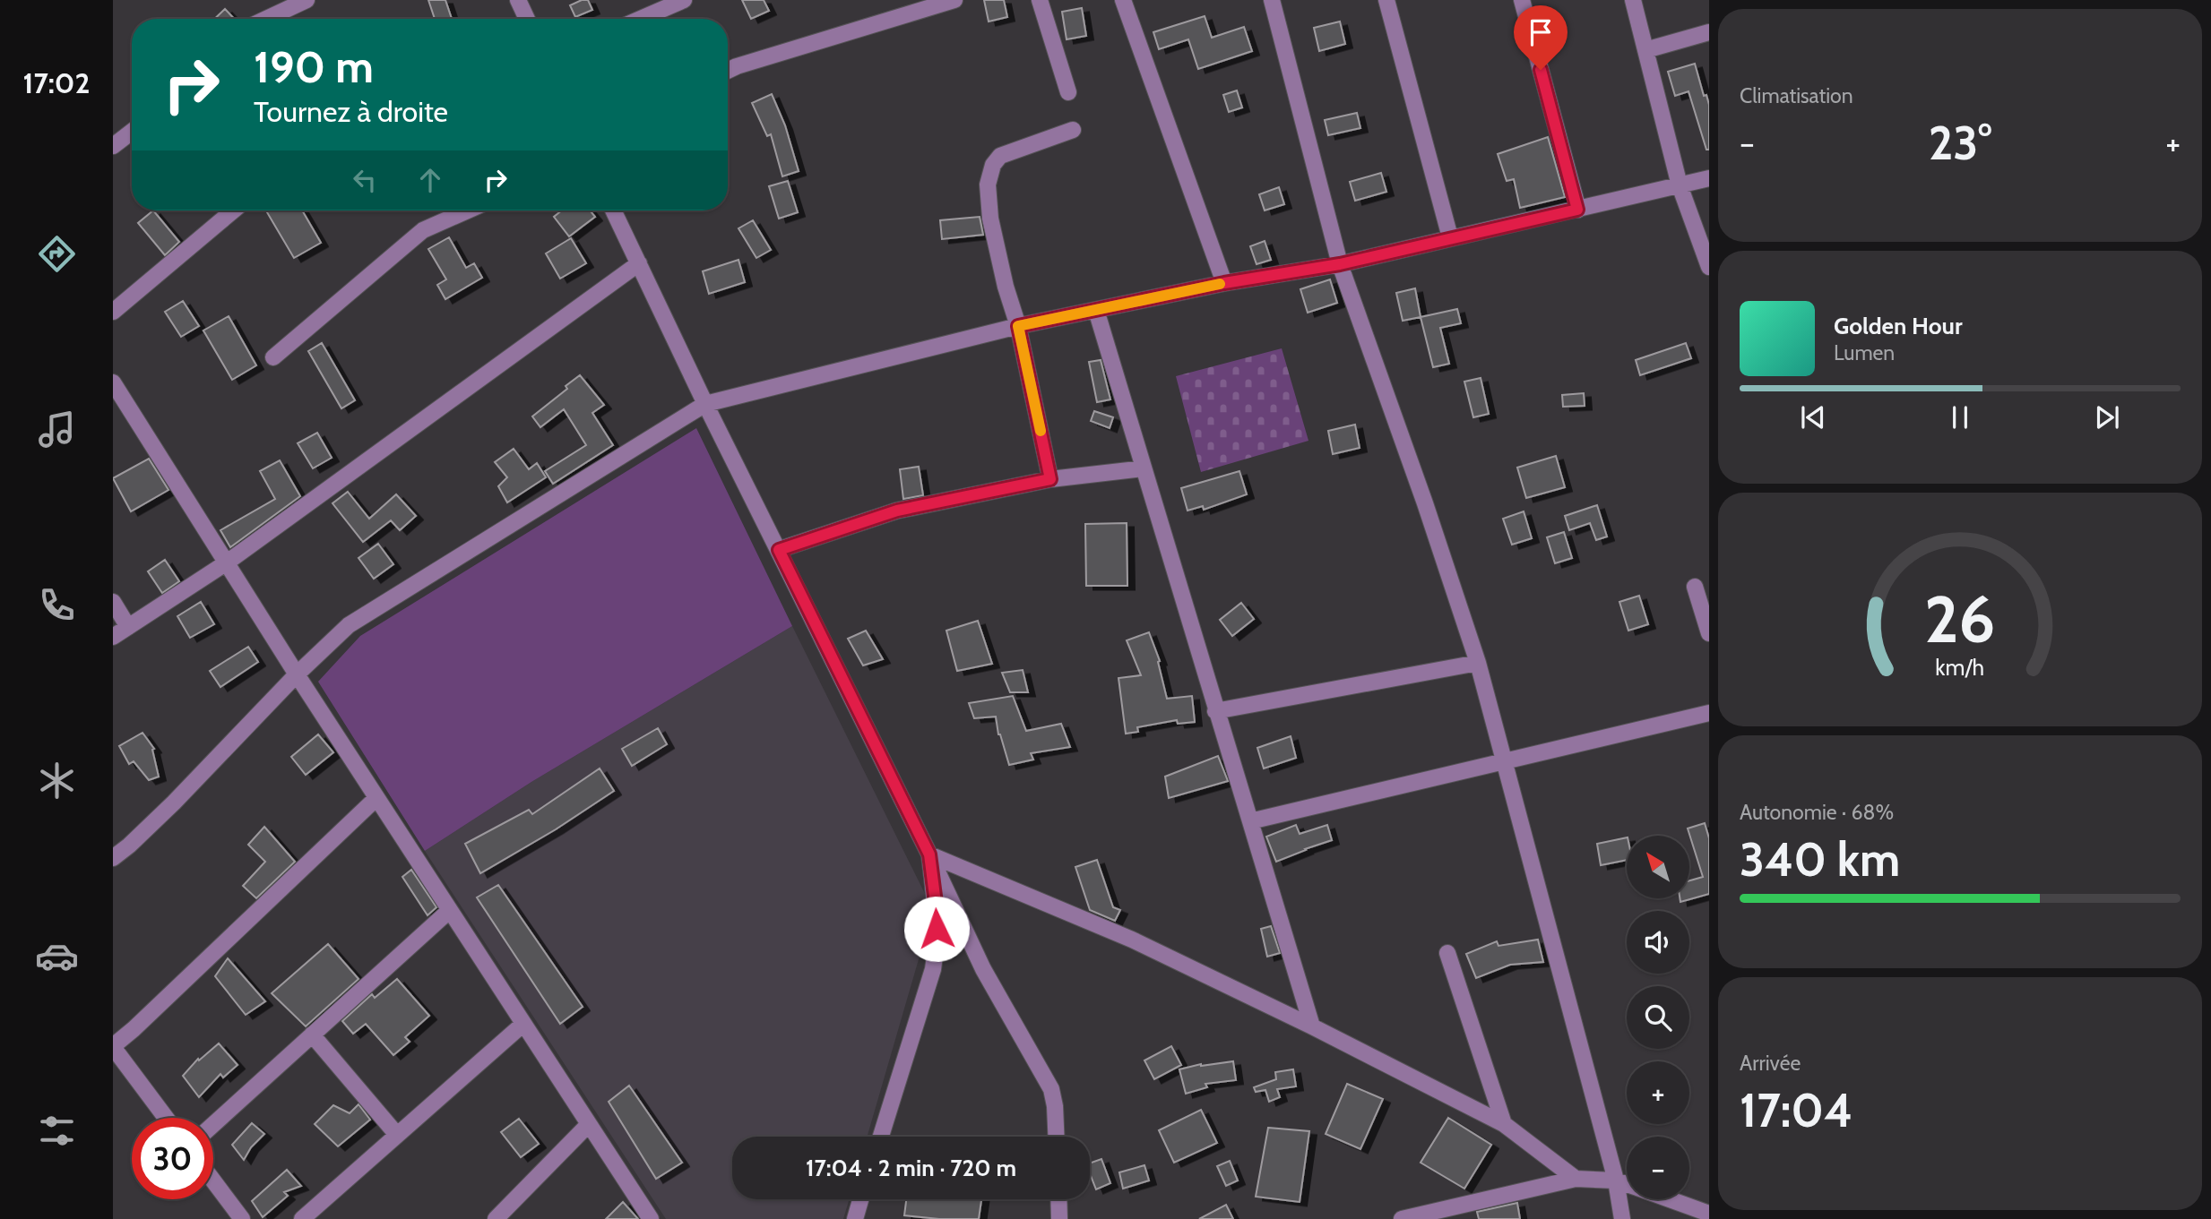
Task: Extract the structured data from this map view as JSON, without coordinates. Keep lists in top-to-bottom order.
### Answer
{
  "north": "top left",
  "page": {
    "tabs": "17:02",
    "tile": [
      "Climatisation",
      ["Autonomie · 68%", "340 km"],
      ["Arrivée", "17:04"]
    ],
    "turn": ["190 m", "Tournez à droite"],
    "heat": ["−", "23°", "+"],
    "song": ["Golden Hour", "Lumen"],
    "map_buttons": ["+", "−"],
    "limit": "30",
    "trip": "17:04 · 2 min · 720 m",
    "gauge": ["26", "km/h"]
  }
}
